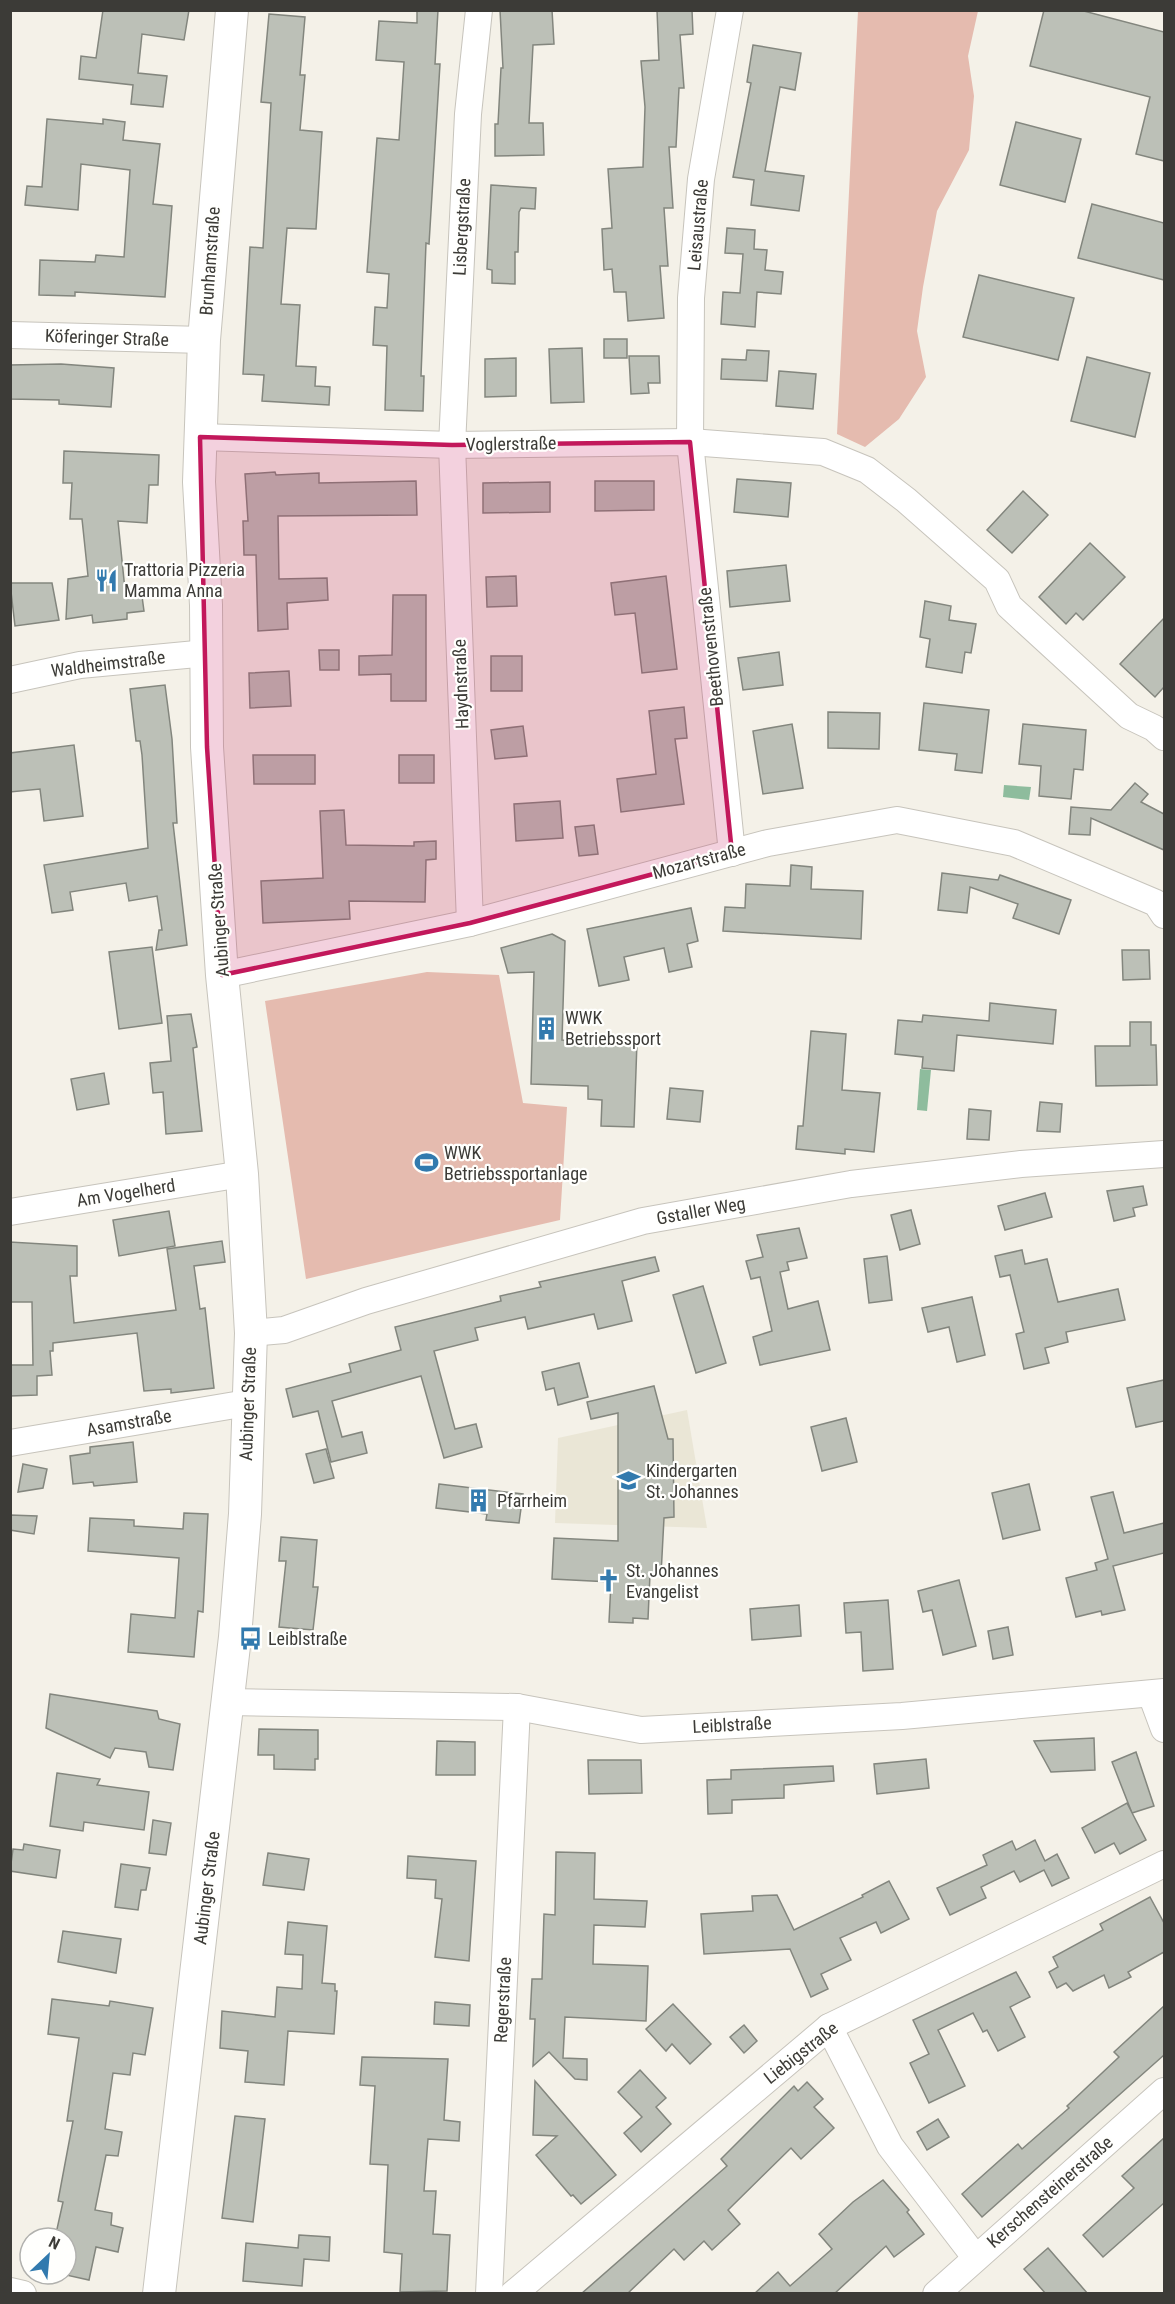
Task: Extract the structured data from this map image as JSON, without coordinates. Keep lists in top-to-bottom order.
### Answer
{
  "streets": {
    "street": [
      "Leisaustraße",
      "Lisbergstraße",
      "Brunhamstraße",
      "Köferinger Straße",
      "Voglerstraße",
      "Beethovenstraße",
      "Waldheimstraße",
      "Haydnstraße",
      "Mozartstraße",
      "Aubinger Straße",
      "Am Vogelherd",
      "Gstaller Weg",
      "Asamstraße",
      "Leiblstraße",
      "Regerstraße",
      "Liebigstraße",
      "Kerschensteinerstraße"
    ]
  },
  "crossings": [
    ["Leisaustraße", "Voglerstraße"],
    ["Leisaustraße", "Beethovenstraße"],
    ["Lisbergstraße", "Voglerstraße"],
    ["Lisbergstraße", "Haydnstraße"],
    ["Brunhamstraße", "Köferinger Straße"],
    ["Brunhamstraße", "Voglerstraße"],
    ["Brunhamstraße", "Aubinger Straße"],
    ["Voglerstraße", "Beethovenstraße"],
    ["Voglerstraße", "Haydnstraße"],
    ["Beethovenstraße", "Mozartstraße"],
    ["Waldheimstraße", "Aubinger Straße"],
    ["Haydnstraße", "Mozartstraße"],
    ["Mozartstraße", "Aubinger Straße"],
    ["Aubinger Straße", "Am Vogelherd"],
    ["Aubinger Straße", "Gstaller Weg"],
    ["Aubinger Straße", "Asamstraße"],
    ["Aubinger Straße", "Leiblstraße"],
    ["Leiblstraße", "Regerstraße"]
  ],
  "places": {
    "restaurant": ["Trattoria Pizzeria Mamma Anna"],
    "building": ["WWK Betriebssport", "Pfarrheim"],
    "sports": ["WWK Betriebssportanlage"],
    "school or university": ["Kindergarten St. Johannes"],
    "church": ["St. Johannes Evangelist"],
    "bus stop": ["Leiblstraße"]
  },
  "north": "top right"
}
